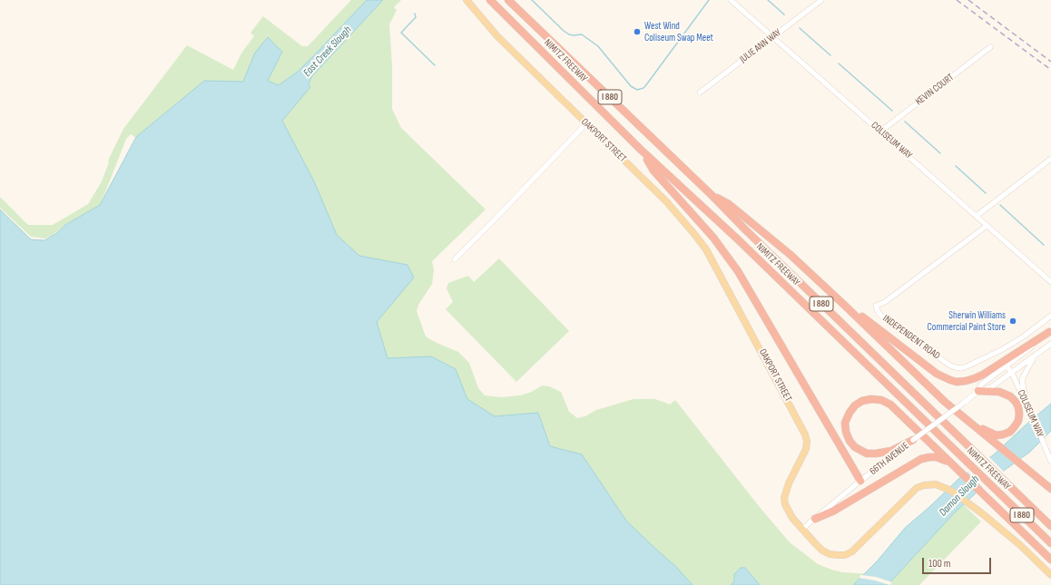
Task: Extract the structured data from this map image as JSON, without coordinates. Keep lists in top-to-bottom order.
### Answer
{
  "streets": {
    "highway": ["NIMITZ FREEWAY", "I 880"],
    "main road": ["OAKPORT STREET"],
    "street": [
      "JULIE ANN WAY",
      "KEVIN COURT",
      "COLISEUM WAY",
      "INDEPENDENT ROAD",
      "66TH AVENUE"
    ]
  },
  "crossings": [
    ["JULIE ANN WAY", "COLISEUM WAY"],
    ["KEVIN COURT", "COLISEUM WAY"],
    ["OAKPORT STREET", "66TH AVENUE"],
    ["COLISEUM WAY", "INDEPENDENT ROAD"],
    ["COLISEUM WAY", "66TH AVENUE"]
  ],
  "water": ["East Creek Slough", "Damon Slough"],
  "places": ["West Wind Coliseum Swap Meet", "Sherwin Williams Commercial Paint Store"],
  "scale_bar": "100 m"
}
